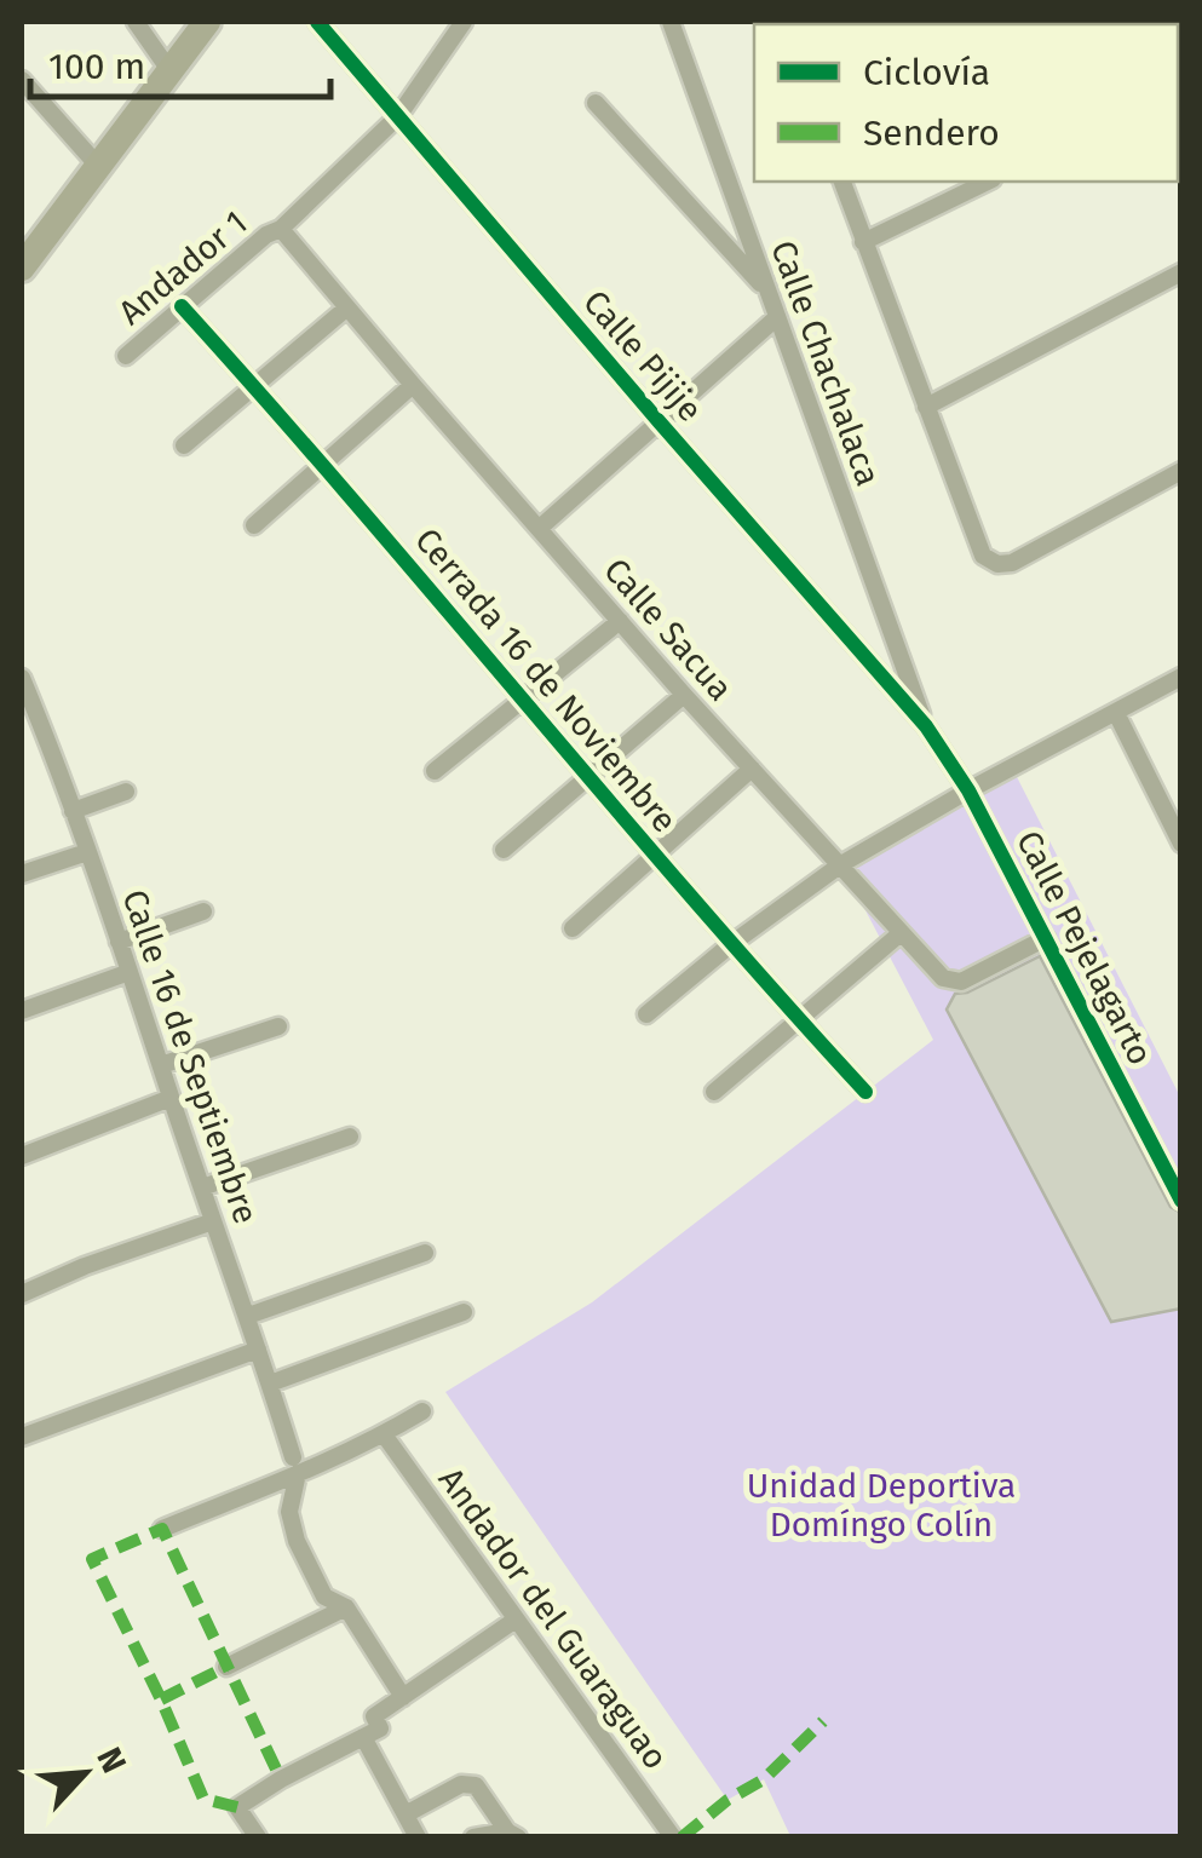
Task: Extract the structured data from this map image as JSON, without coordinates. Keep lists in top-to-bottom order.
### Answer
{
  "streets": {
    "street": [
      "Andador 1",
      "Calle Pijije",
      "Calle Chachalaca",
      "Calle Sacua",
      "Cerrada 16 de Noviembre",
      "Calle Pejelagarto",
      "Calle 16 de Septiembre",
      "Andador del Guaraguao"
    ]
  },
  "crossings": [
    ["Andador 1", "Calle Pijije"],
    ["Andador 1", "Calle Sacua"],
    ["Andador 1", "Cerrada 16 de Noviembre"],
    ["Calle Pijije", "Calle Chachalaca"],
    ["Calle Pijije", "Calle Pejelagarto"],
    ["Calle Chachalaca", "Calle Pejelagarto"],
    ["Calle Sacua", "Calle Pejelagarto"]
  ],
  "parks": ["Unidad Deportiva Domíngo Colín"],
  "legend": ["Ciclovía", "Sendero"],
  "scale_bar": "100 m",
  "north": "top right"
}
